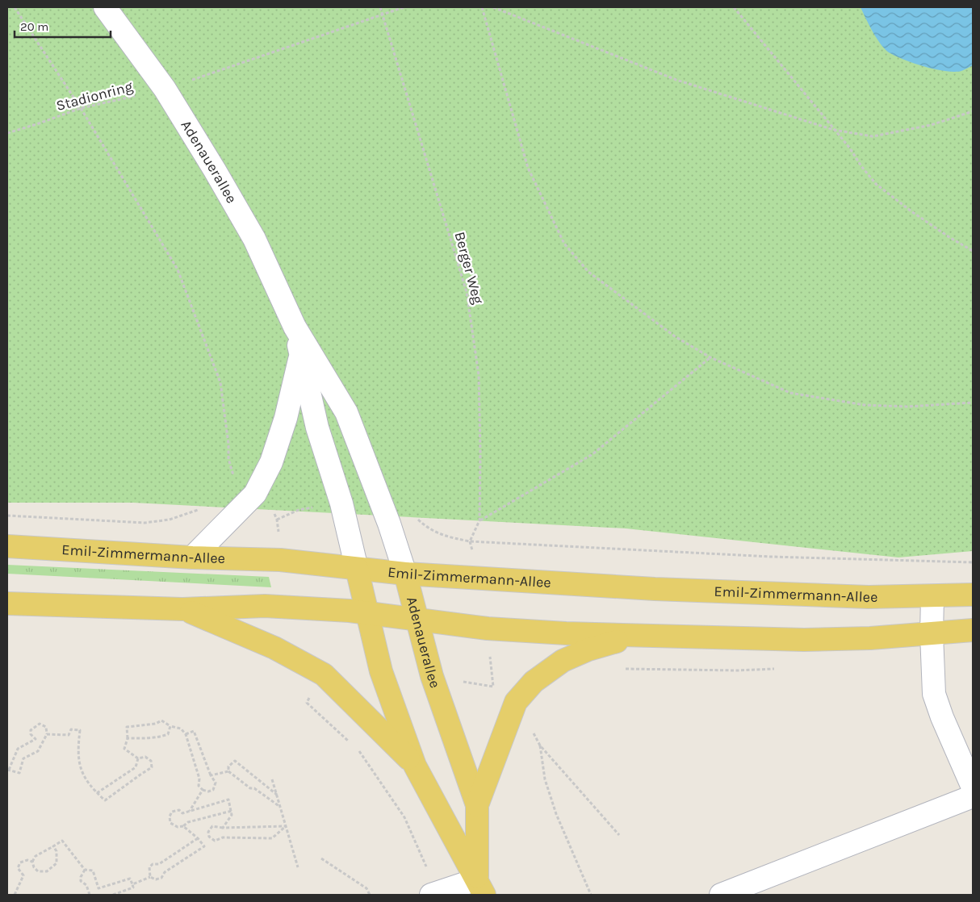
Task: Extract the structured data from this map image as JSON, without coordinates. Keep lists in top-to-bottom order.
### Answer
{
  "streets": {
    "main road": ["Adenauerallee", "Emil-Zimmermann-Allee"],
    "path": ["Stadionring", "Berger Weg"]
  },
  "crossings": [
    ["Stadionring", "Adenauerallee"],
    ["Adenauerallee", "Emil-Zimmermann-Allee"]
  ],
  "scale_bar": "20 m"
}
